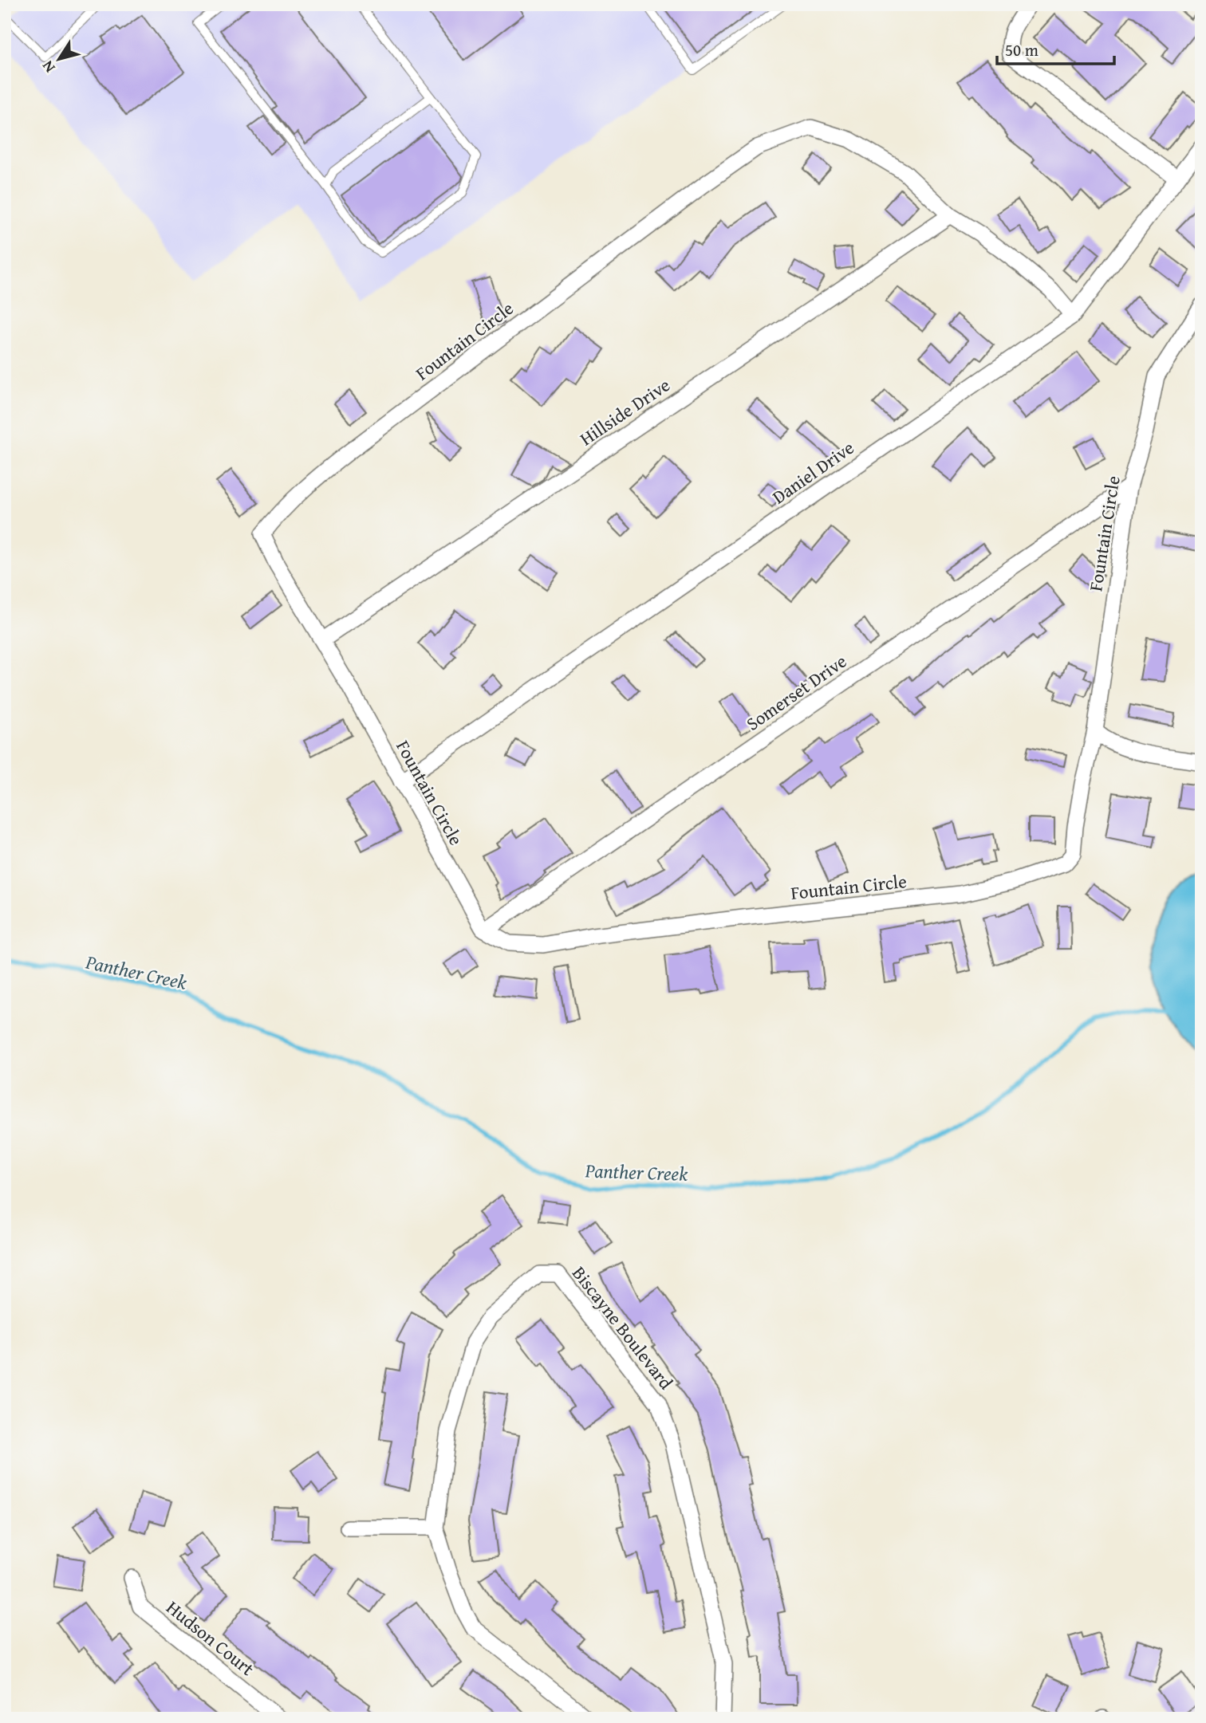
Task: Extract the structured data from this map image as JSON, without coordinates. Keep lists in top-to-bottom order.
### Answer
{
  "streets": {
    "street": [
      "Fountain Circle",
      "Hillside Drive",
      "Daniel Drive",
      "Somerset Drive",
      "Biscayne Boulevard",
      "Hudson Court"
    ]
  },
  "crossings": [
    ["Fountain Circle", "Hillside Drive"],
    ["Fountain Circle", "Daniel Drive"],
    ["Fountain Circle", "Somerset Drive"]
  ],
  "water": ["Panther Creek"],
  "scale_bar": "50 m",
  "north": "bottom left"
}
